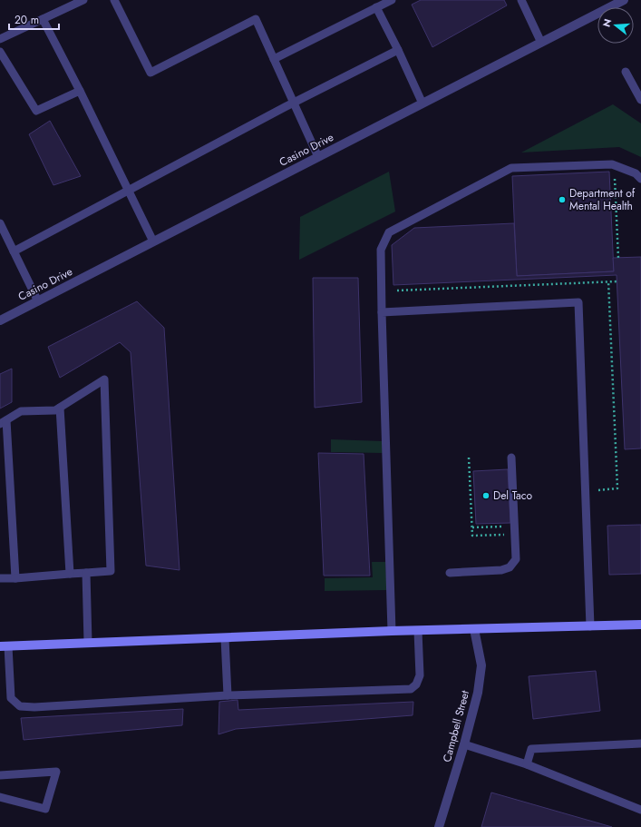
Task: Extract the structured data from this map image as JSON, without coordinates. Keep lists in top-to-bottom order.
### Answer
{
  "streets": {
    "street": ["Casino Drive", "Campbell Street"]
  },
  "places": ["Department of Mental Health", "Del Taco"],
  "scale_bar": "20 m",
  "north": "left"
}
